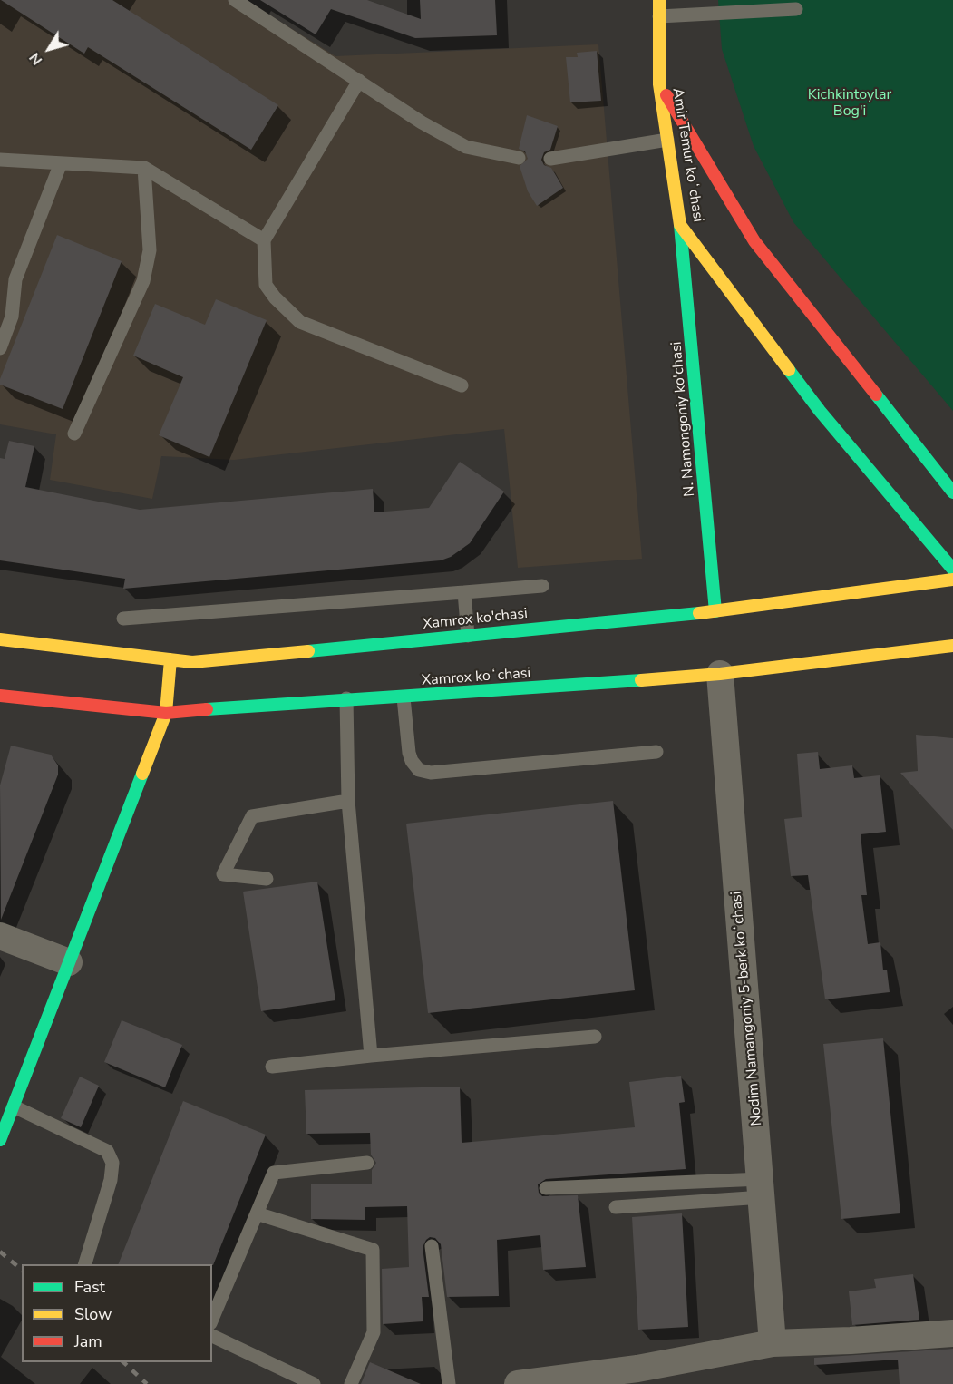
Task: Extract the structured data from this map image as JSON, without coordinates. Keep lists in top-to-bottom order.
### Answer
{
  "streets": {
    "main road": [
      "Amir Temur koʻchasi",
      "N. Namongoniy ko'chasi",
      "Xamrox ko'chasi",
      "Xamrox koʻchasi"
    ],
    "street": ["Nodim Namangoniy 5-berk koʻchasi"]
  },
  "crossings": [
    ["Amir Temur koʻchasi", "N. Namongoniy ko'chasi"],
    ["N. Namongoniy ko'chasi", "Xamrox ko'chasi"],
    ["Xamrox koʻchasi", "Nodim Namangoniy 5-berk koʻchasi"]
  ],
  "parks": ["Kichkintoylar Bog'i"],
  "legend": ["Fast", "Slow", "Jam"],
  "north": "bottom left"
}
